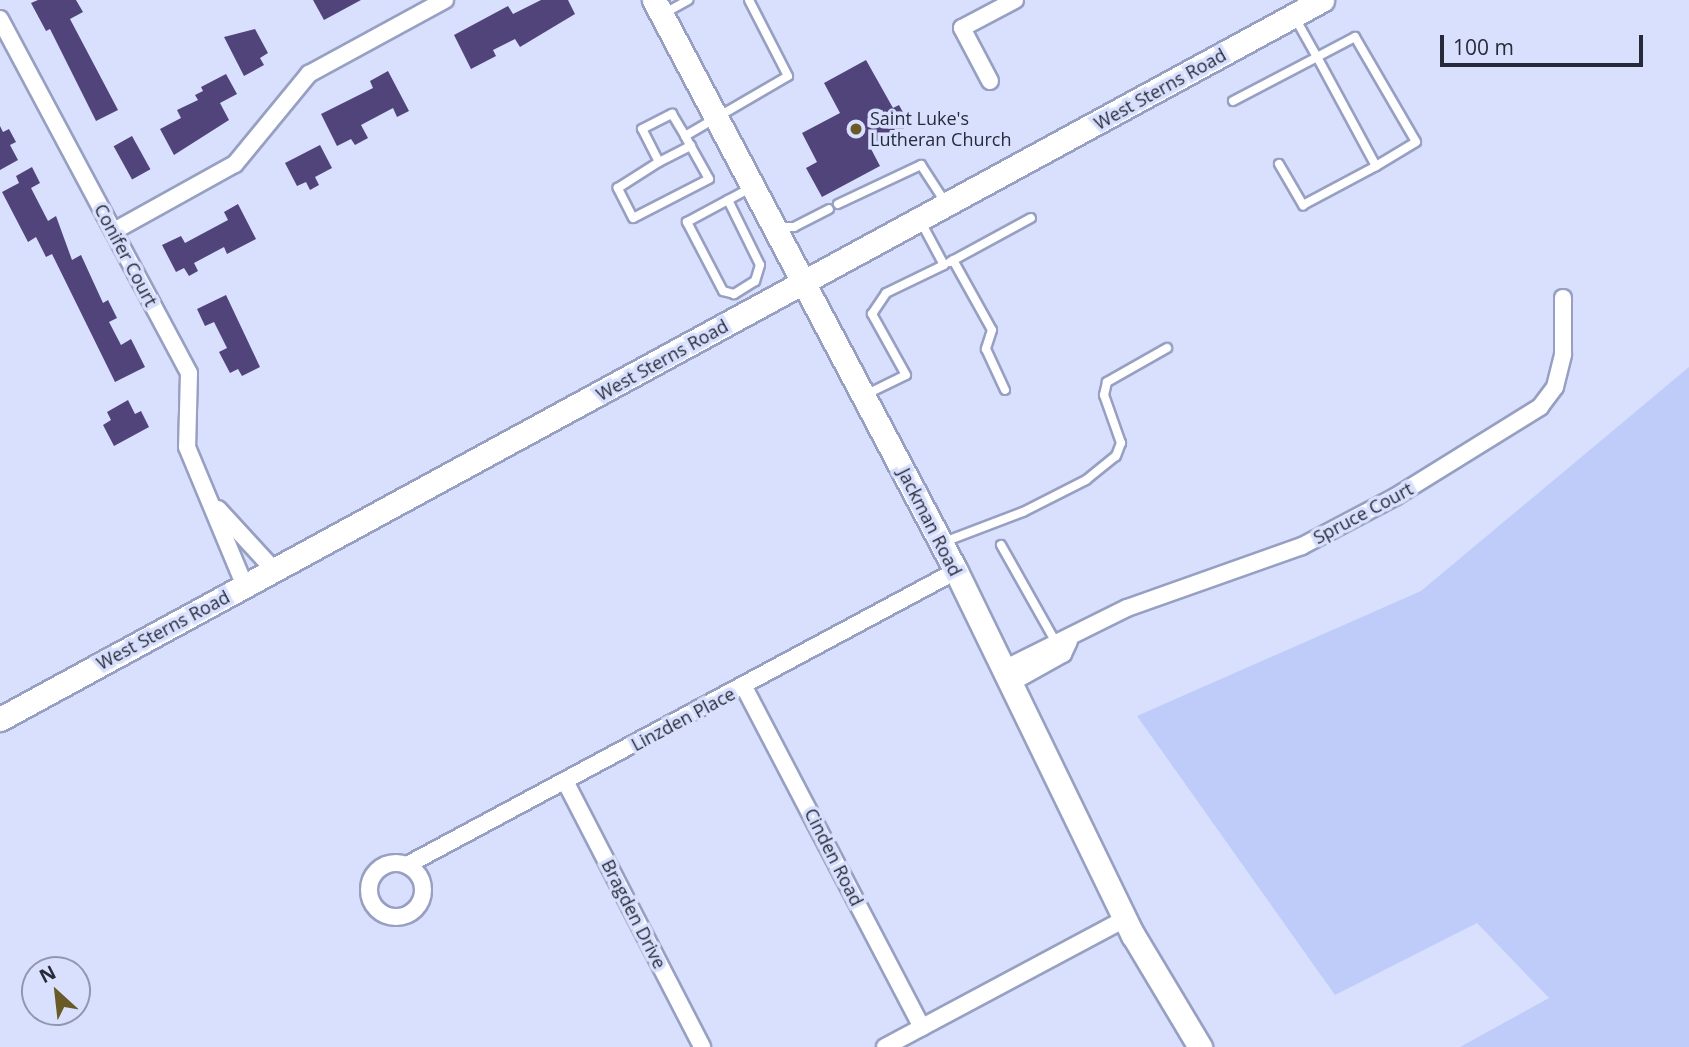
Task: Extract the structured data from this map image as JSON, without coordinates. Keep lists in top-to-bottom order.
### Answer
{
  "streets": {
    "main road": ["West Sterns Road", "Jackman Road"],
    "street": [
      "Conifer Court",
      "Spruce Court",
      "Linzden Place",
      "Cinden Road",
      "Bragden Drive"
    ]
  },
  "crossings": [
    ["West Sterns Road", "Conifer Court"],
    ["West Sterns Road", "Jackman Road"],
    ["Spruce Court", "Jackman Road"],
    ["Jackman Road", "Linzden Place"],
    ["Linzden Place", "Cinden Road"],
    ["Linzden Place", "Bragden Drive"]
  ],
  "places": ["Saint Luke's Lutheran Church"],
  "scale_bar": "100 m",
  "north": "top left"
}
